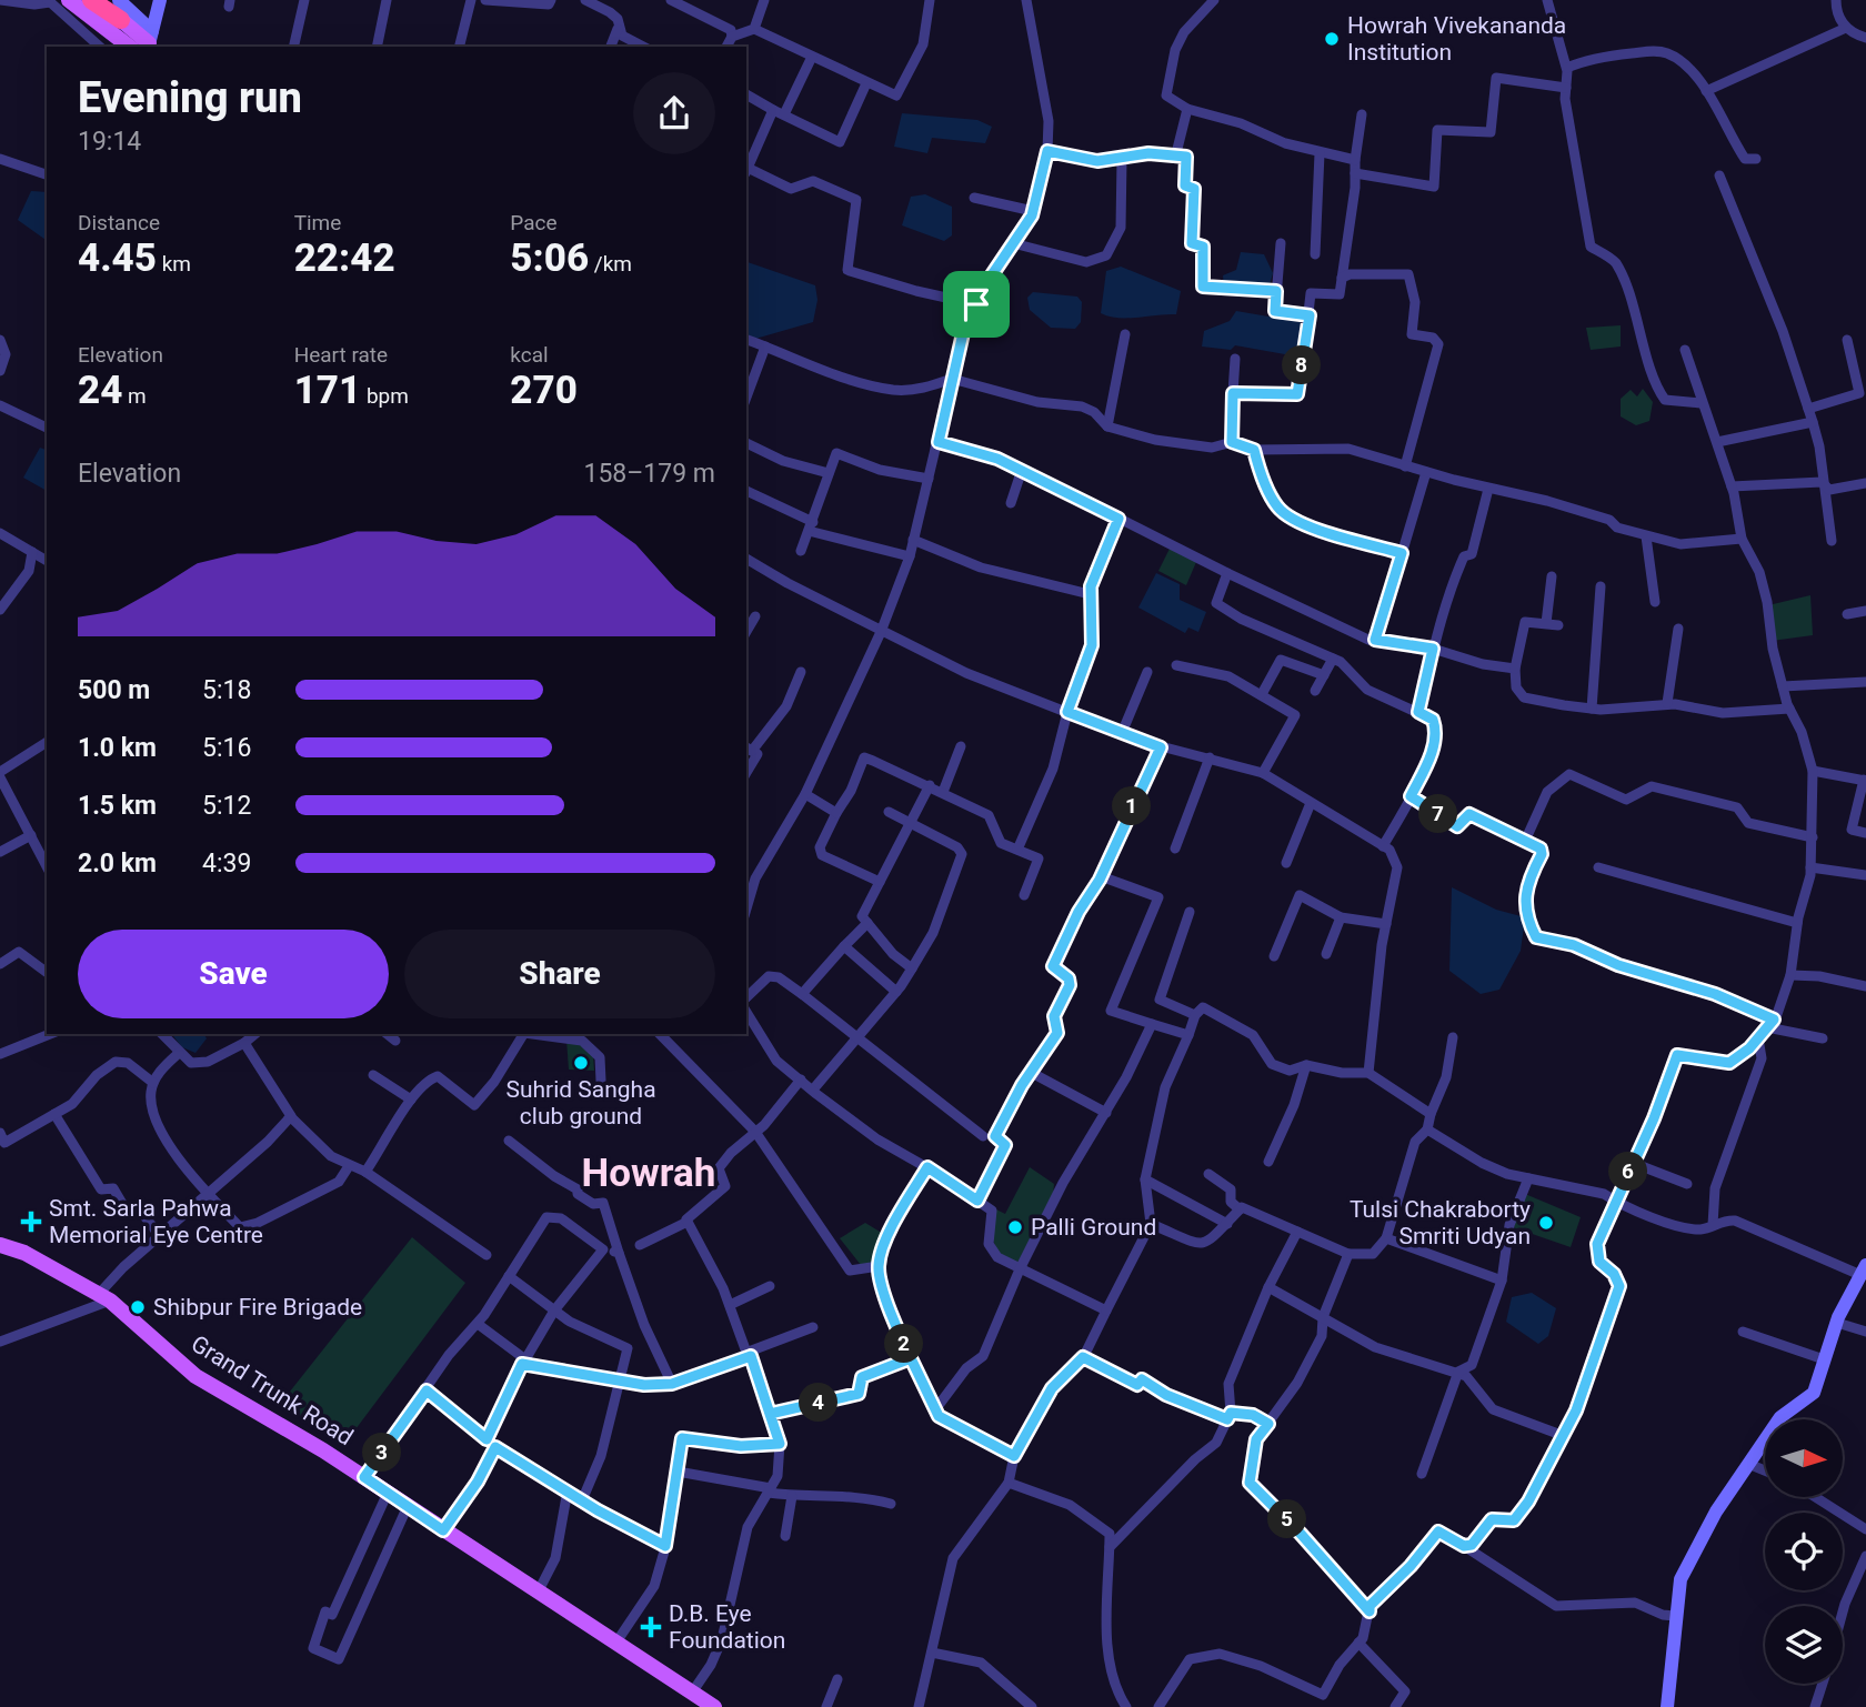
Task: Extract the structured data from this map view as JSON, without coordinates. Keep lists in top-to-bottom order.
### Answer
{
  "streets": {
    "main road": ["Grand Trunk Road"]
  },
  "districts": ["Howrah"],
  "places": {
    "other": [
      "Howrah Vivekananda Institution",
      "Suhrid Sangha club ground",
      "Tulsi Chakraborty Smriti Udyan",
      "Palli Ground",
      "Shibpur Fire Brigade"
    ],
    "health": ["Smt. Sarla Pahwa Memorial Eye Centre", "D.B. Eye Foundation"]
  },
  "north": "right",
  "page": {
    "heading": ["Evening run", "19:14"],
    "stats": [
      ["Distance", "4.45 km"],
      ["Time", "22:42"],
      ["Pace", "5:06 /km"],
      ["Elevation", "24 m"],
      ["Heart rate", "171 bpm"],
      ["kcal", "270"]
    ],
    "pins": [
      "8",
      "1",
      "7",
      "6",
      "2",
      "4",
      "3",
      "5"
    ],
    "chart": ["Elevation", "158–179 m"],
    "list": [
      {
        "name": "500 m",
        "note": "5:18"
      },
      {
        "name": "1.0 km",
        "note": "5:16"
      },
      {
        "name": "1.5 km",
        "note": "5:12"
      },
      {
        "name": "2.0 km",
        "note": "4:39"
      }
    ],
    "buttons": ["Save", "Share"]
  }
}
